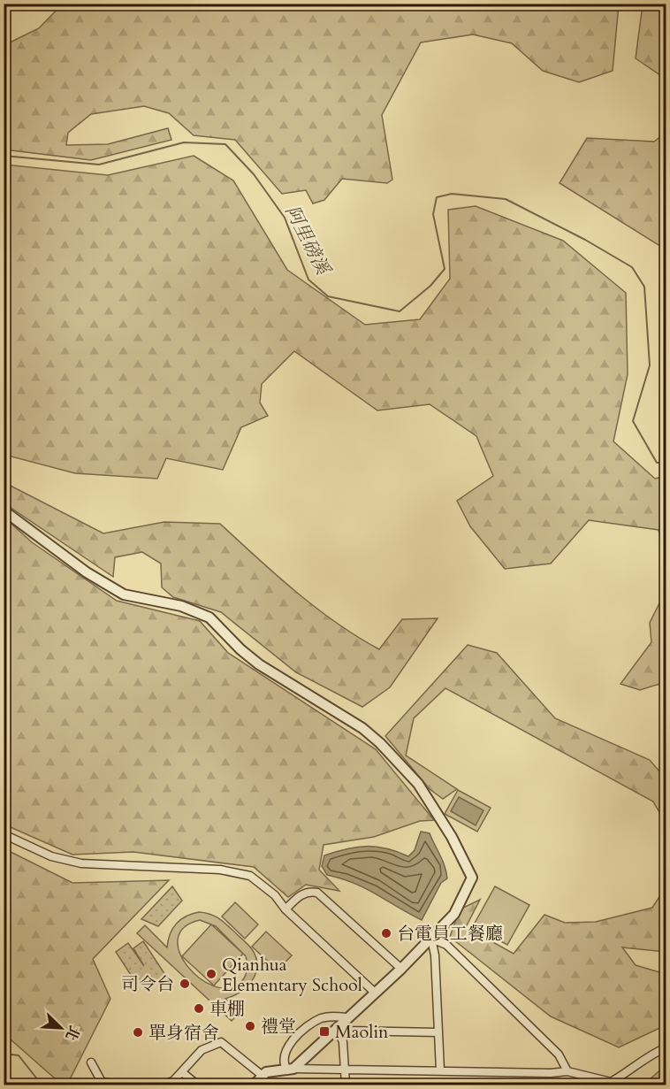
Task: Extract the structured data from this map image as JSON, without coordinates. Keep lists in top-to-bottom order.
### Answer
{
  "water": ["阿里磅溪"],
  "places": {
    "other": [
      "台電員工餐廳",
      "Qianhua Elementary School",
      "司令台",
      "車棚",
      "禮堂",
      "單身宿舍"
    ],
    "transit": ["Maolin"]
  },
  "north": "bottom right"
}
